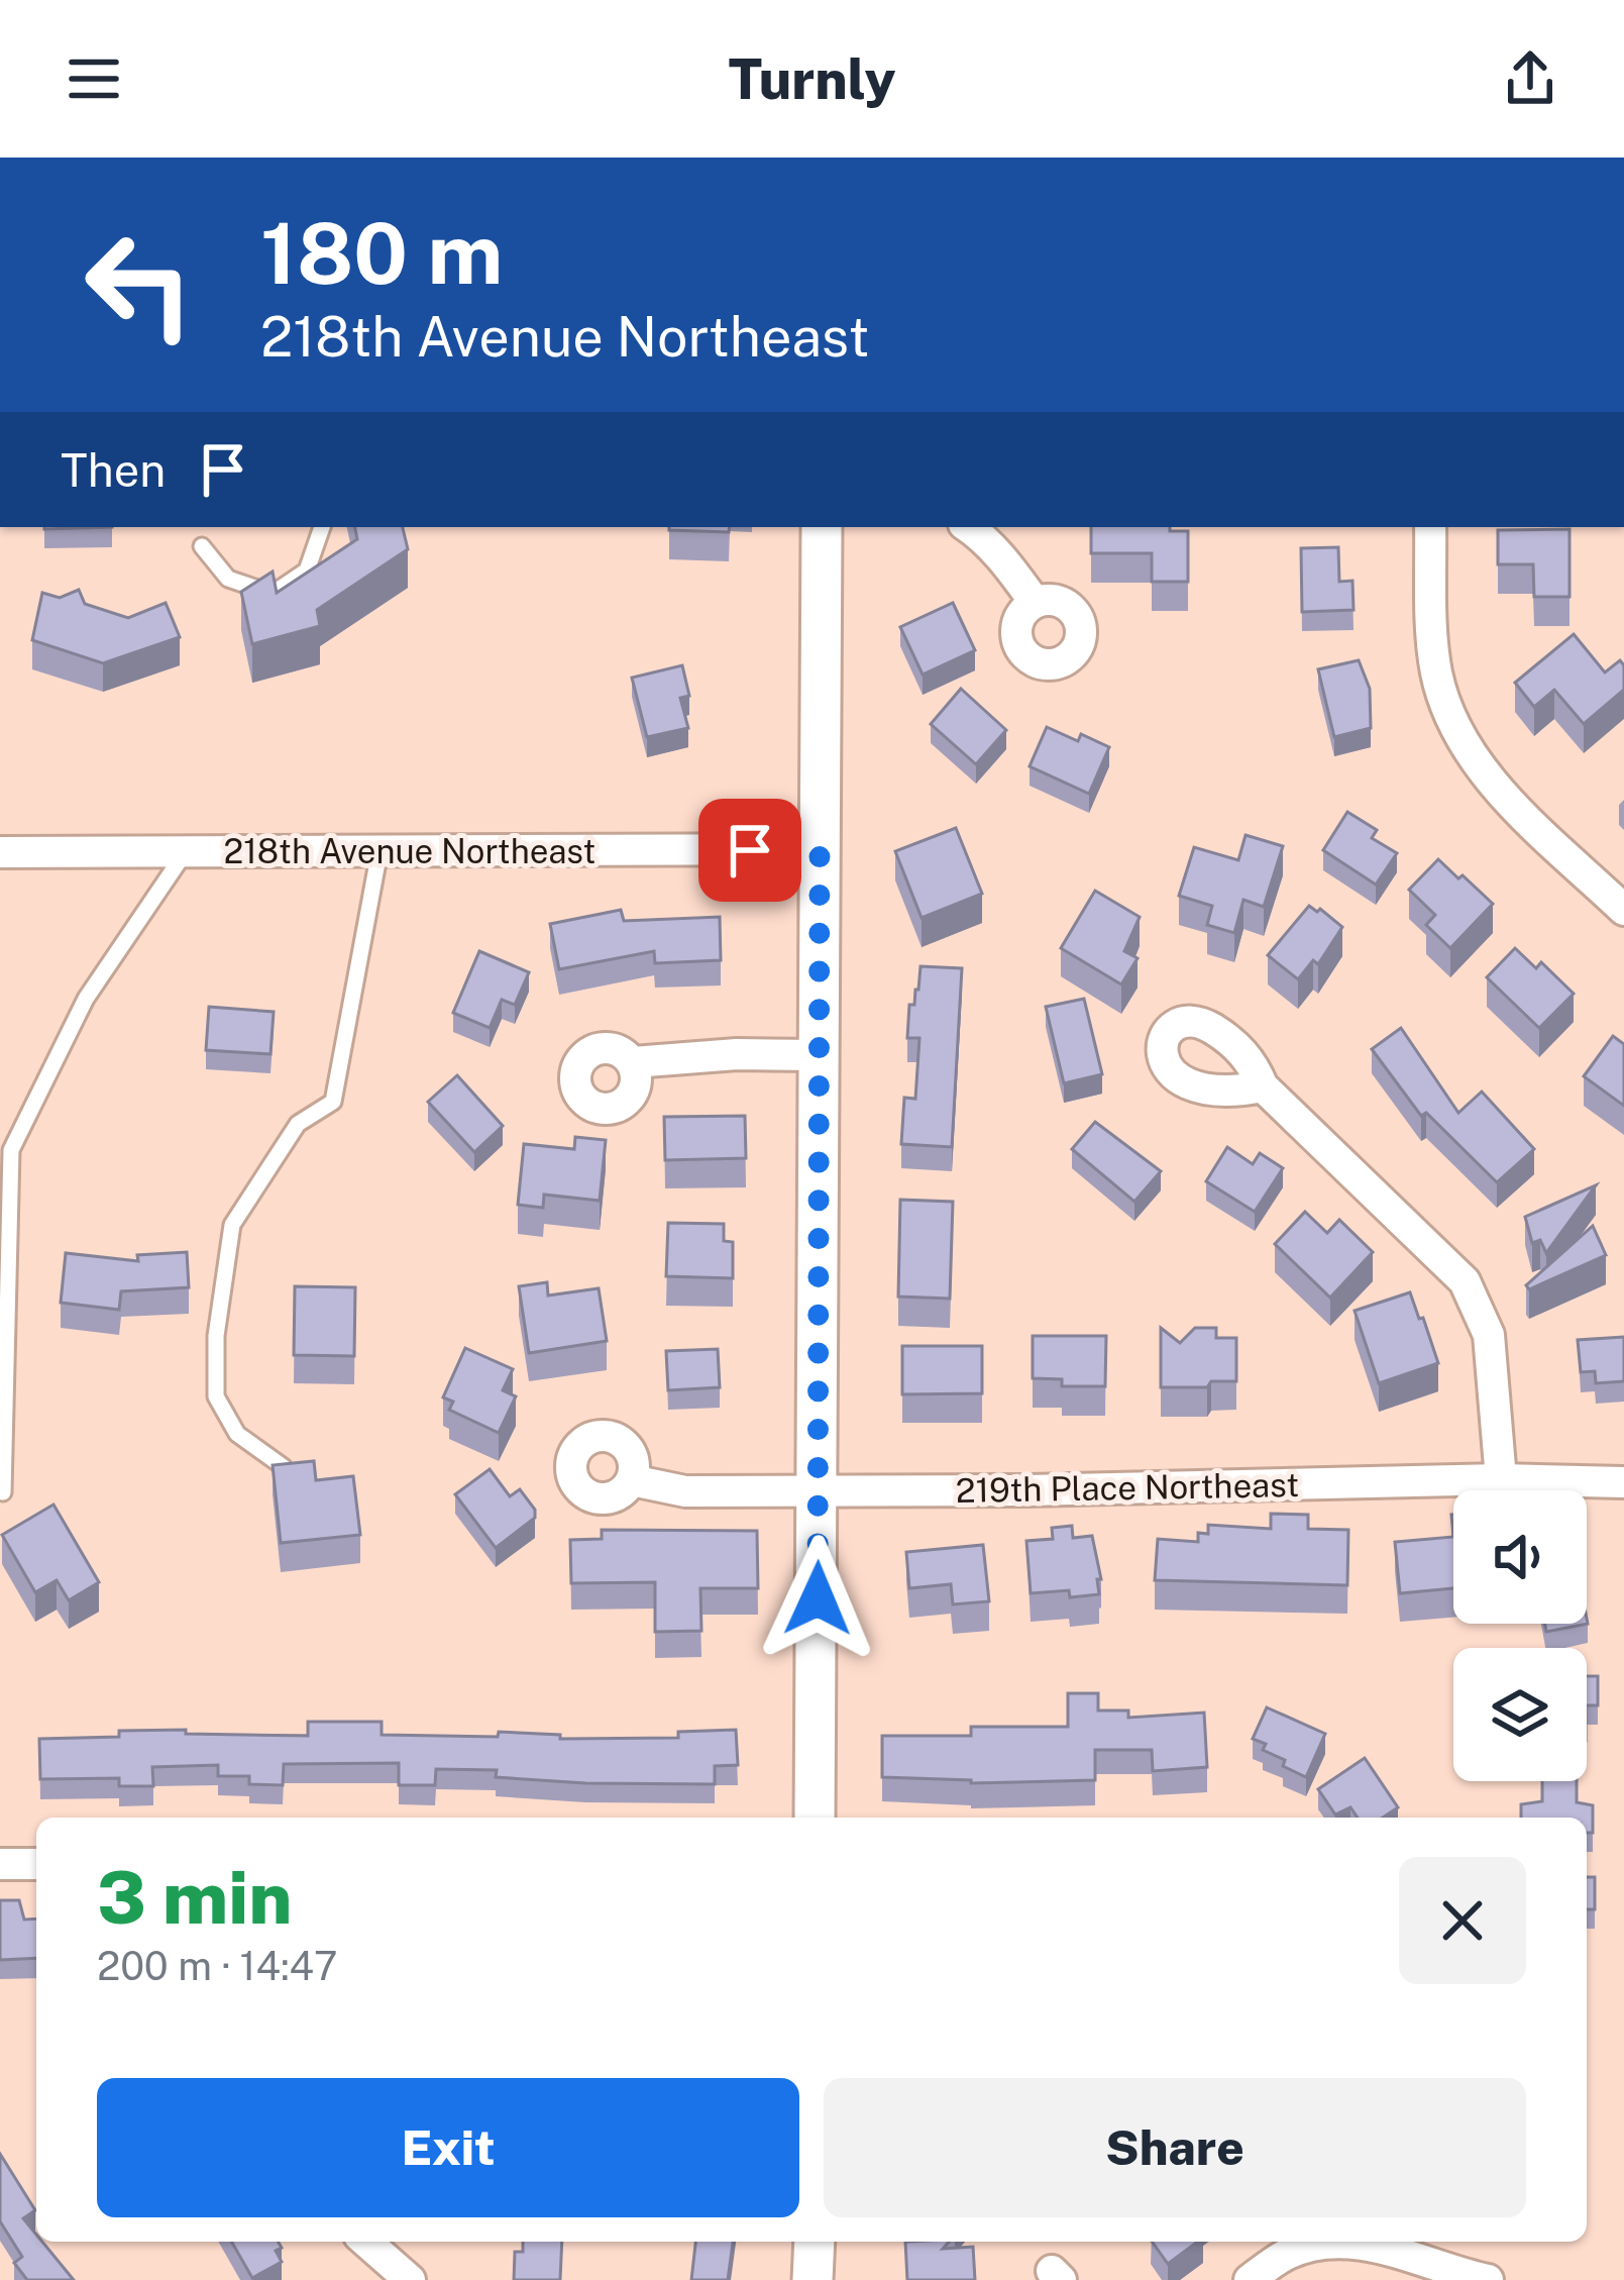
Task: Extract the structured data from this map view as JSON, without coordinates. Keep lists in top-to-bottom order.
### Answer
{
  "streets": {
    "street": ["218th Avenue Northeast", "219th Place Northeast"]
  },
  "page": {
    "header": "Turnly",
    "turn": ["180 m", "218th Avenue Northeast"],
    "then": "Then",
    "heading": ["3 min", "200 m · 14:47"],
    "buttons": ["Exit", "Share"]
  }
}
